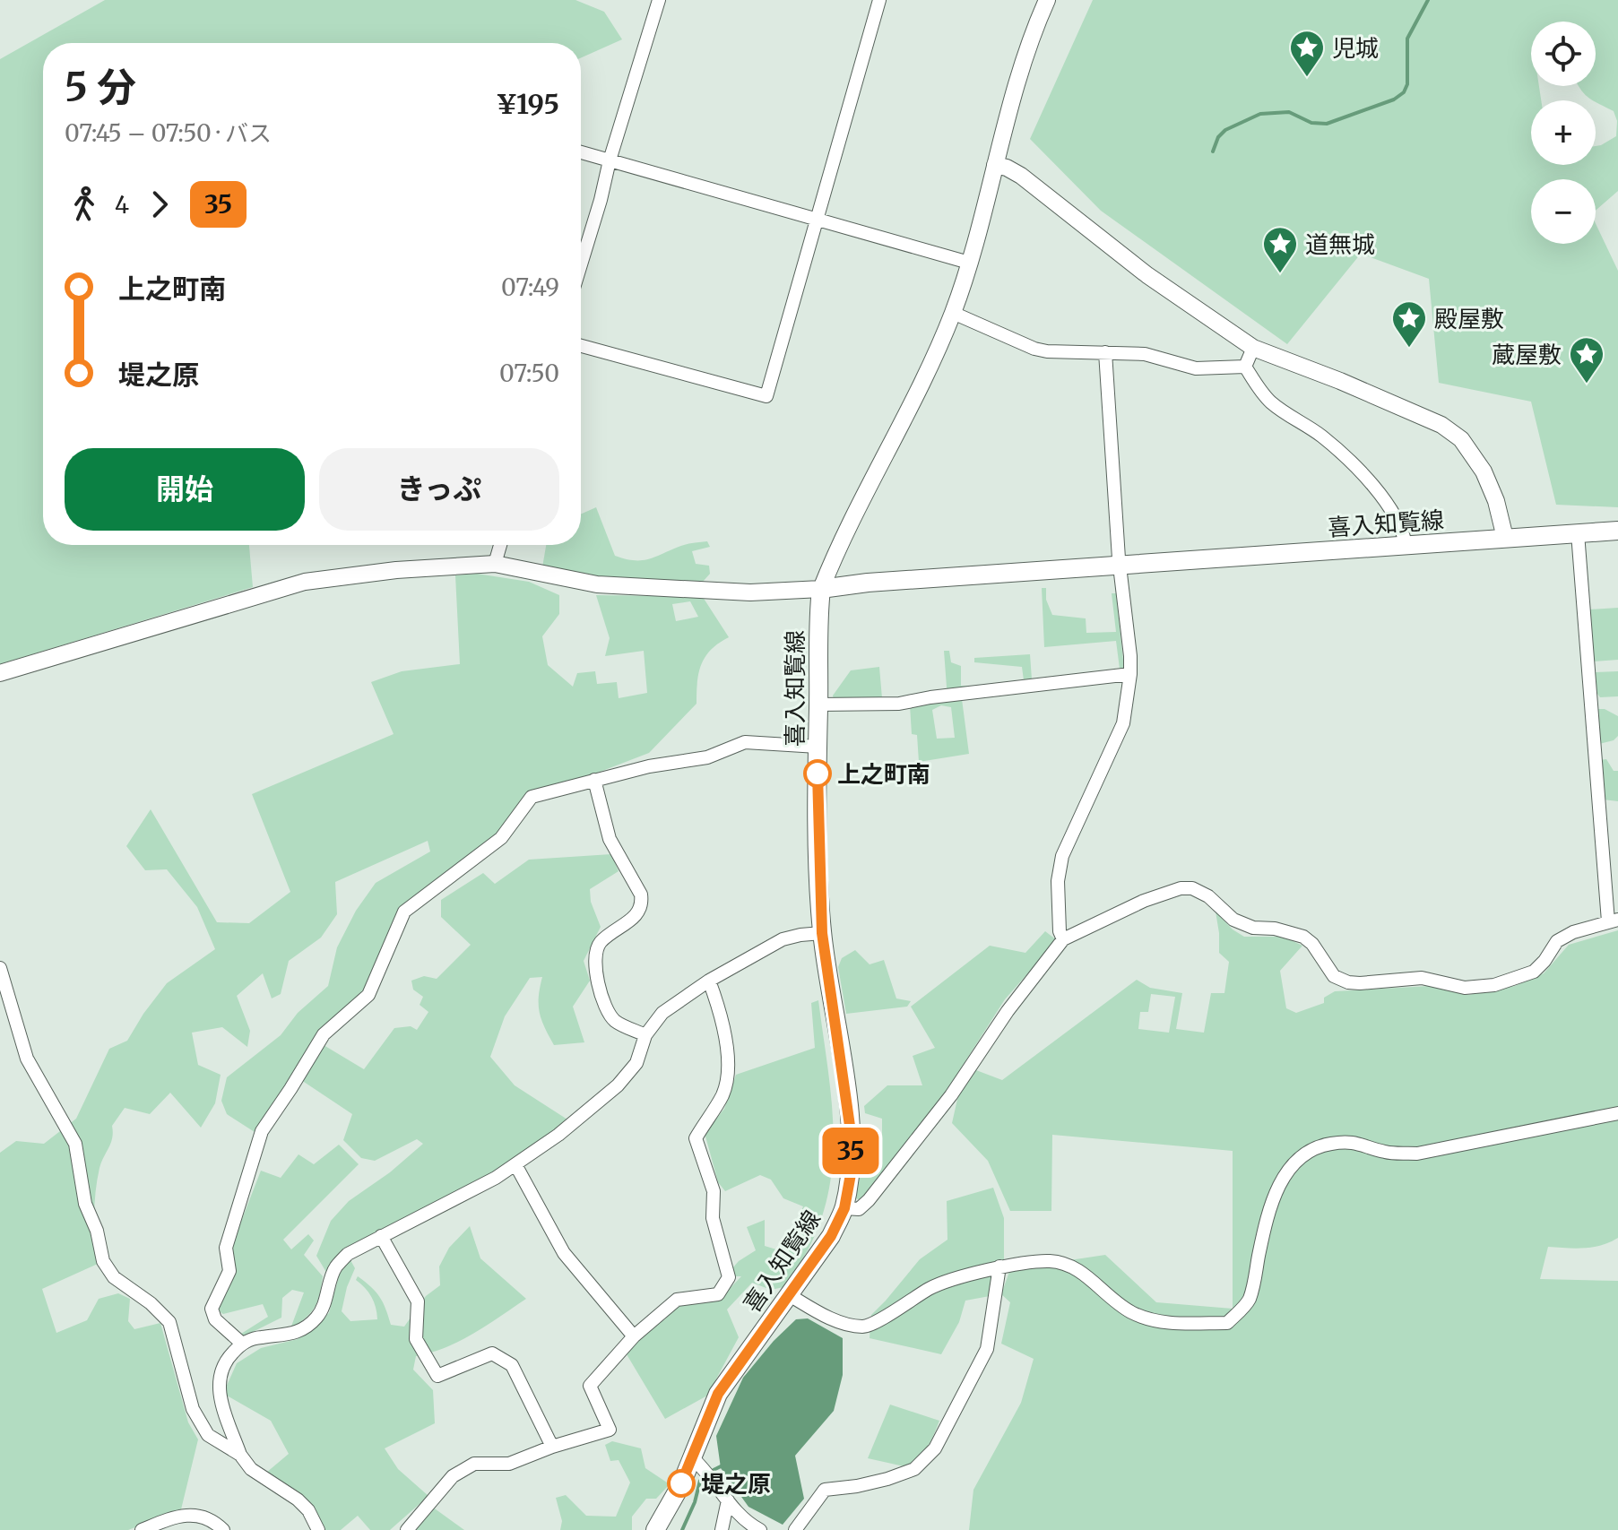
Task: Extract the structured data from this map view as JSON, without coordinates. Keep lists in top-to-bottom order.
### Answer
{
  "streets": {
    "main road": ["喜入知覧線"]
  },
  "places": {
    "place": [
      "児城",
      "道無城",
      "殿屋敷",
      "蔵屋敷"
    ],
    "other": ["上之町南", "堤之原"]
  },
  "lines": ["bus line 35"],
  "page": {
    "on_map": "35",
    "map_buttons": ["+", "−"],
    "heading": ["5 分", "07:45 – 07:50 · バス", "¥195"],
    "legs": ["4", "35"],
    "list": [
      {
        "name": "上之町南",
        "value": "07:49"
      },
      {
        "name": "堤之原",
        "value": "07:50"
      }
    ],
    "buttons": ["開始", "きっぷ"]
  }
}
